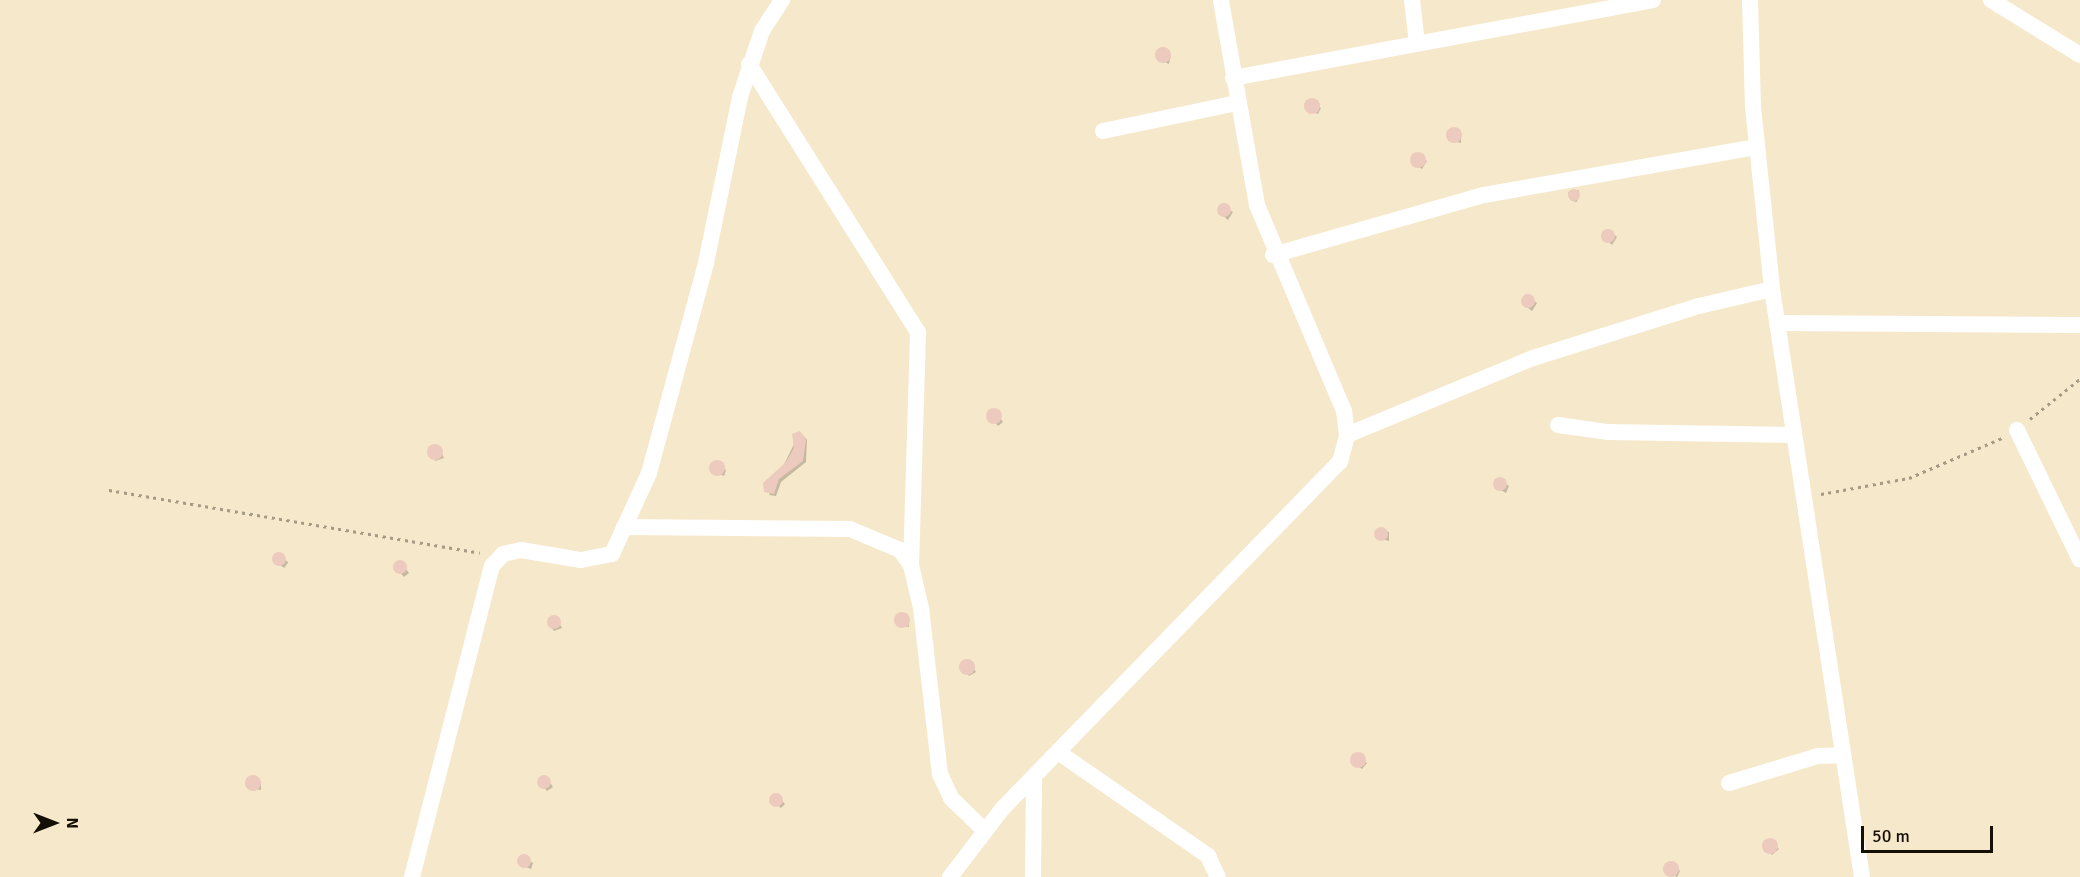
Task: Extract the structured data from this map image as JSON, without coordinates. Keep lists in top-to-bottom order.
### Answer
{
  "scale_bar": "50 m",
  "north": "right"
}
